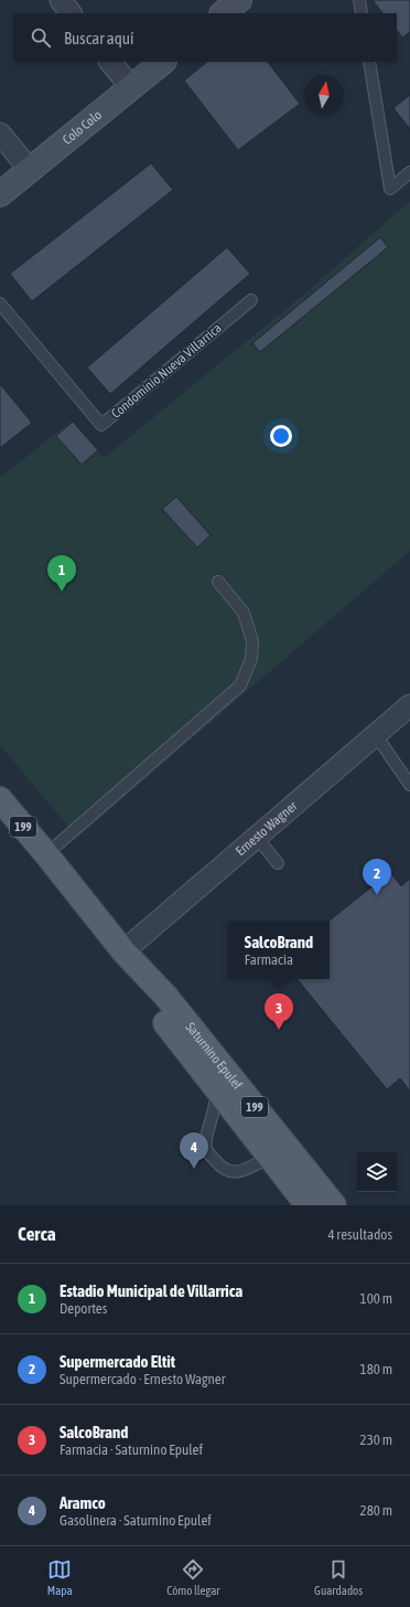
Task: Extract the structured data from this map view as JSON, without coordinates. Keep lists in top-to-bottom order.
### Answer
{
  "streets": {
    "main road": ["199", "Saturnino Epulef"],
    "street": ["Colo Colo", "Ernesto Wagner"],
    "lane": ["Condominio Nueva Villarrica"]
  },
  "crossings": [
    ["Ernesto Wagner", "Saturnino Epulef"]
  ],
  "north": "top",
  "page": {
    "search": "Buscar aquí",
    "pins": [
      "1",
      "2",
      "3",
      "4"
    ],
    "popup": ["SalcoBrand", "Farmacia"],
    "heading": ["Cerca", "4 resultados"],
    "list": [
      {
        "mark": "1",
        "name": "Estadio Municipal de Villarrica",
        "note": "Deportes",
        "value": "100 m"
      },
      {
        "mark": "2",
        "name": "Supermercado Eltit",
        "note": "Supermercado · Ernesto Wagner",
        "value": "180 m"
      },
      {
        "mark": "3",
        "name": "SalcoBrand",
        "note": "Farmacia · Saturnino Epulef",
        "value": "230 m"
      },
      {
        "mark": "4",
        "name": "Aramco",
        "note": "Gasolinera · Saturnino Epulef",
        "value": "280 m"
      }
    ],
    "nav": ["Mapa", "Cómo llegar", "Guardados"]
  }
}
